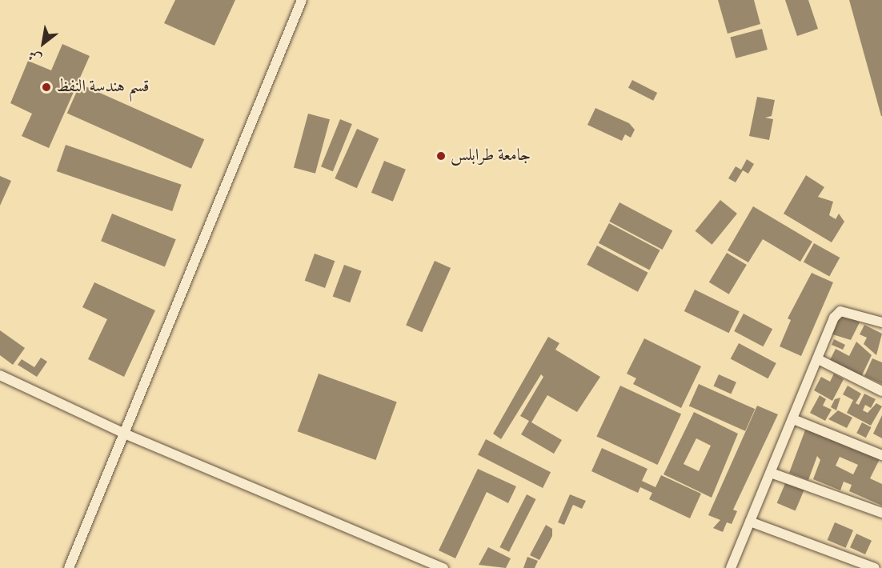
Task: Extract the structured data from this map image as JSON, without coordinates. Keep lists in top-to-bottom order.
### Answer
{
  "places": ["قسم هندسة النفظ", "جامعة طرابلس"],
  "north": "bottom left"
}
